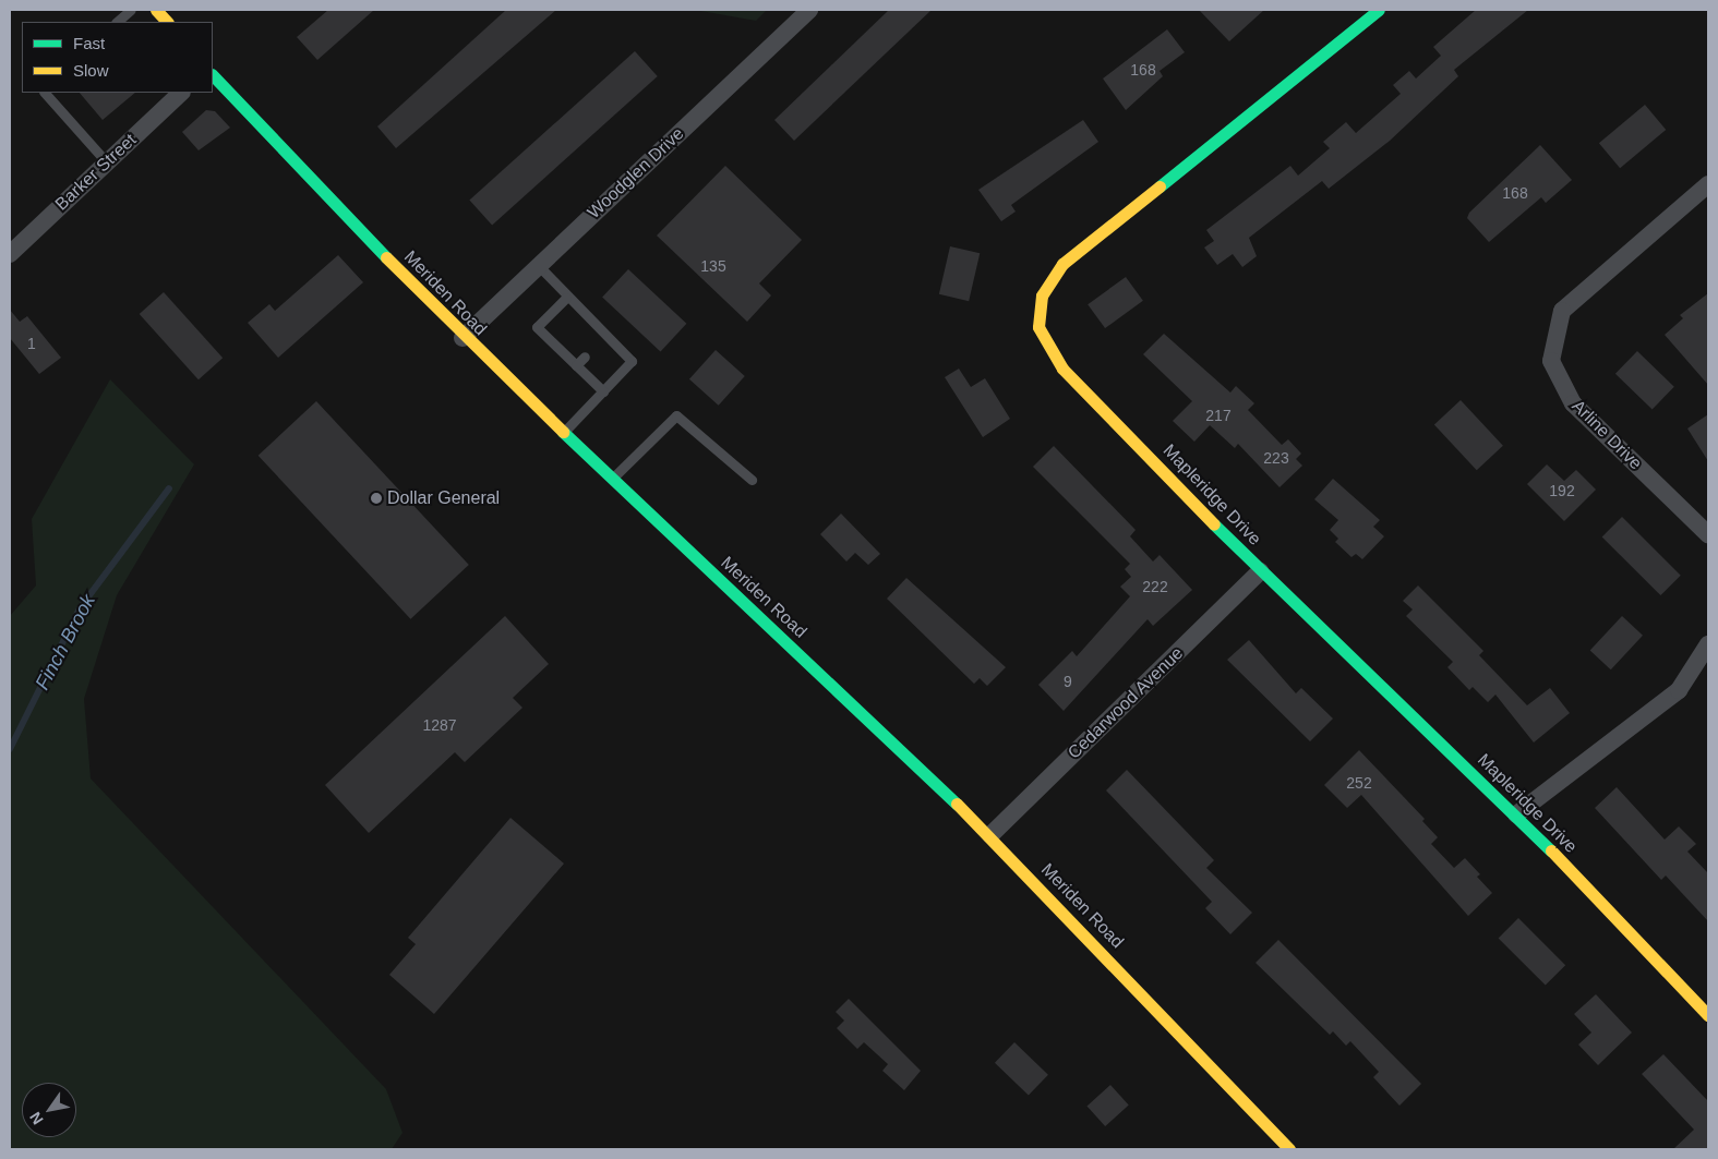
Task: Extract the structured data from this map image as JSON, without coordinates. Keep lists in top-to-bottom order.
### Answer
{
  "streets": {
    "main road": ["Meriden Road", "Mapleridge Drive"],
    "street": [
      "Barker Street",
      "Woodglen Drive",
      "Arline Drive",
      "Cedarwood Avenue"
    ]
  },
  "crossings": [
    ["Woodglen Drive", "Meriden Road"],
    ["Meriden Road", "Cedarwood Avenue"],
    ["Mapleridge Drive", "Cedarwood Avenue"]
  ],
  "water": ["Finch Brook"],
  "places": ["Dollar General"],
  "house_numbers": [
    "168",
    "168",
    "135",
    "1",
    "217",
    "223",
    "192",
    "222",
    "9",
    "1287",
    "252"
  ],
  "legend": ["Fast", "Slow"],
  "north": "bottom left"
}
